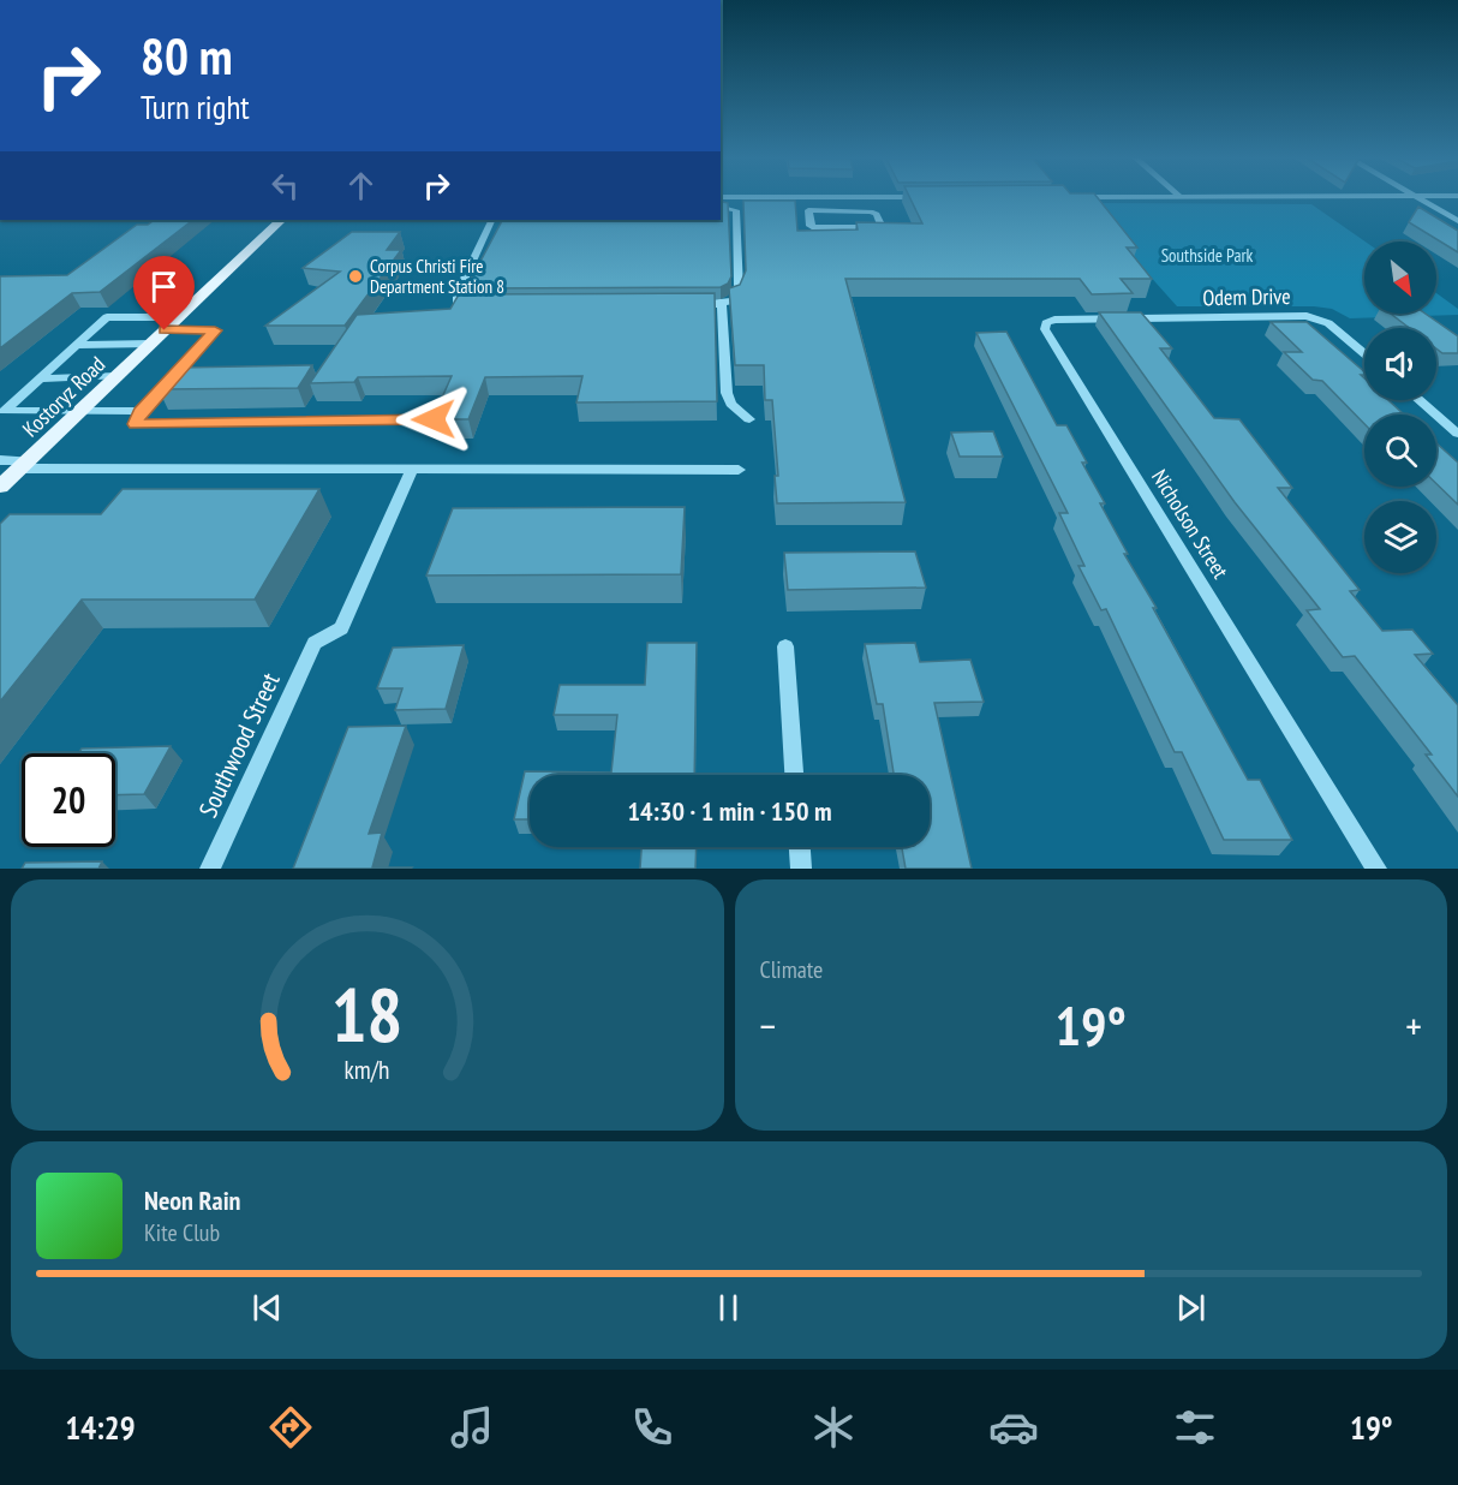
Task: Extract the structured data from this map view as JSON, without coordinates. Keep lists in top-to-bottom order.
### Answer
{
  "streets": {
    "main road": ["Kostoryz Road"],
    "street": ["Odem Drive", "Nicholson Street", "Southwood Street"]
  },
  "crossings": [
    ["Odem Drive", "Nicholson Street"]
  ],
  "parks": ["Southside Park"],
  "places": ["Corpus Christi Fire Department Station 8"],
  "north": "bottom right",
  "page": {
    "turn": ["80 m", "Turn right"],
    "limit": "20",
    "trip": "14:30 · 1 min · 150 m",
    "tile": "Climate",
    "heat": ["−", "19°", "+"],
    "song": ["Neon Rain", "Kite Club"],
    "tabs": ["14:29", "19°"],
    "gauge": ["18", "km/h"]
  }
}
